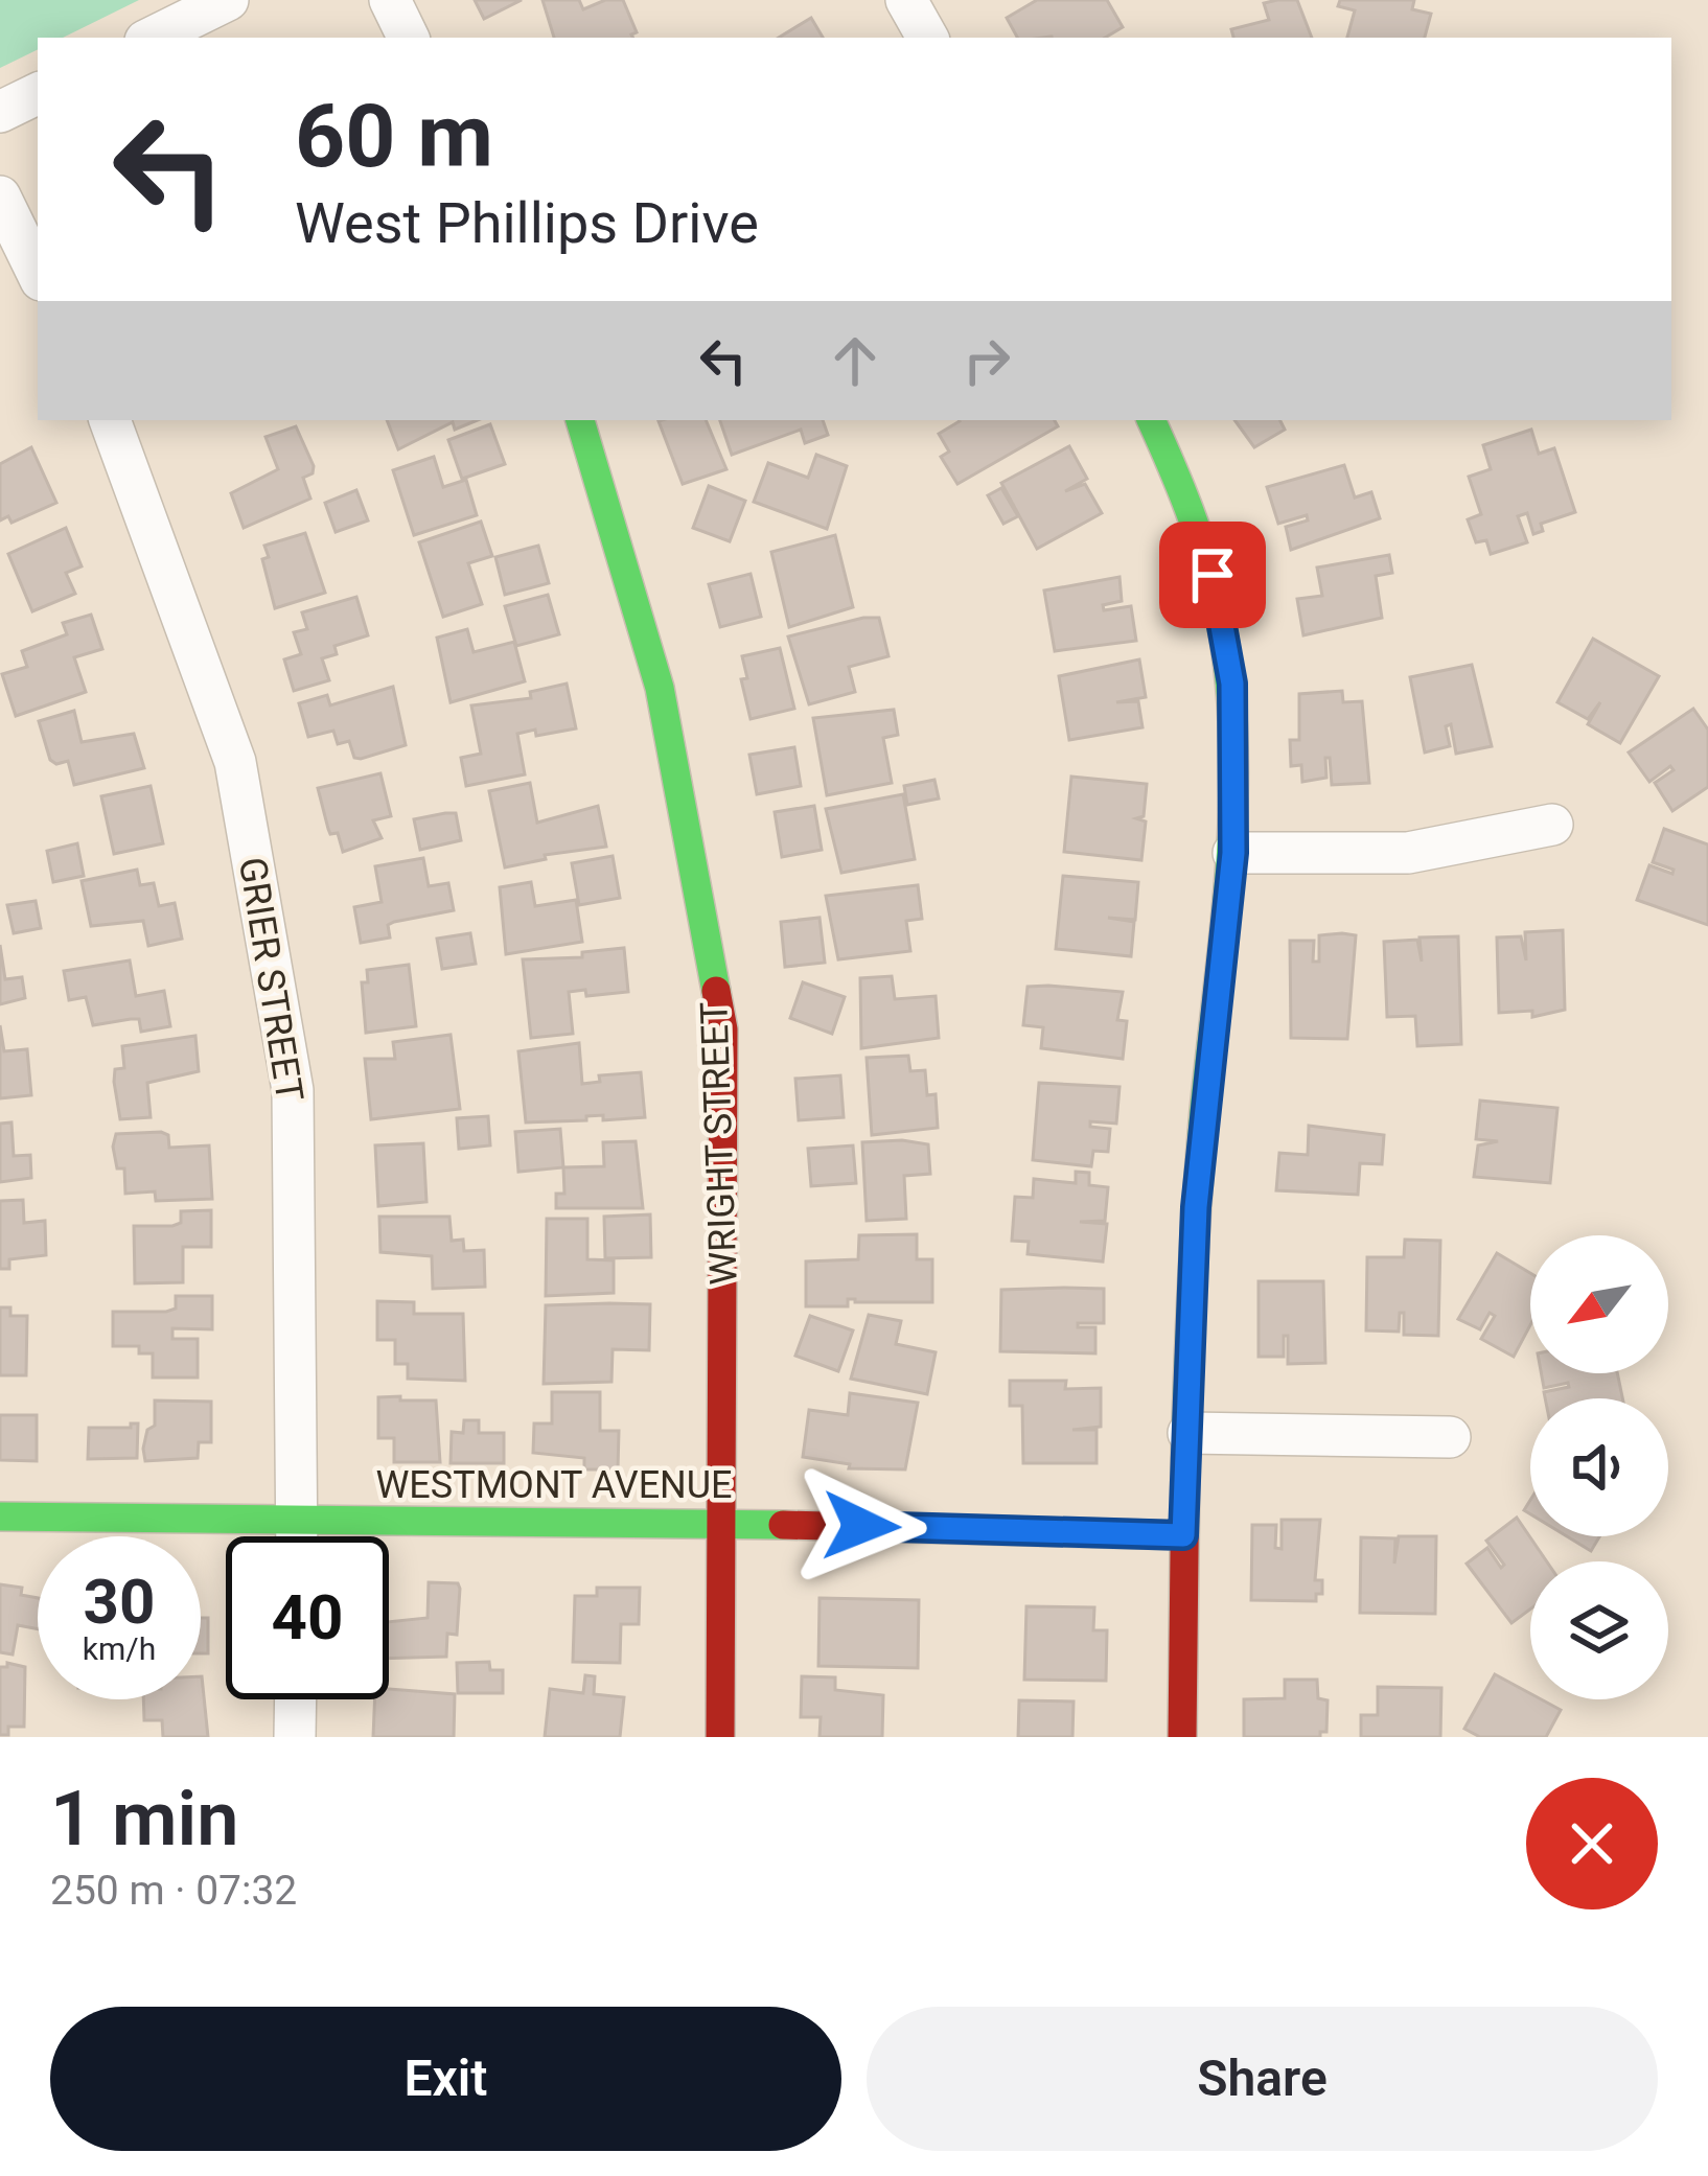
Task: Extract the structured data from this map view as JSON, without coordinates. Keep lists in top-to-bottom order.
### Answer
{
  "streets": {
    "street": ["GRIER STREET", "WRIGHT STREET", "WESTMONT AVENUE"]
  },
  "crossings": [
    ["GRIER STREET", "WESTMONT AVENUE"],
    ["WRIGHT STREET", "WESTMONT AVENUE"]
  ],
  "north": "bottom left",
  "page": {
    "turn": ["60 m", "West Phillips Drive"],
    "speed": "30 km/h",
    "limit": "40",
    "heading": ["1 min", "250 m · 07:32"],
    "buttons": ["Exit", "Share"]
  }
}
